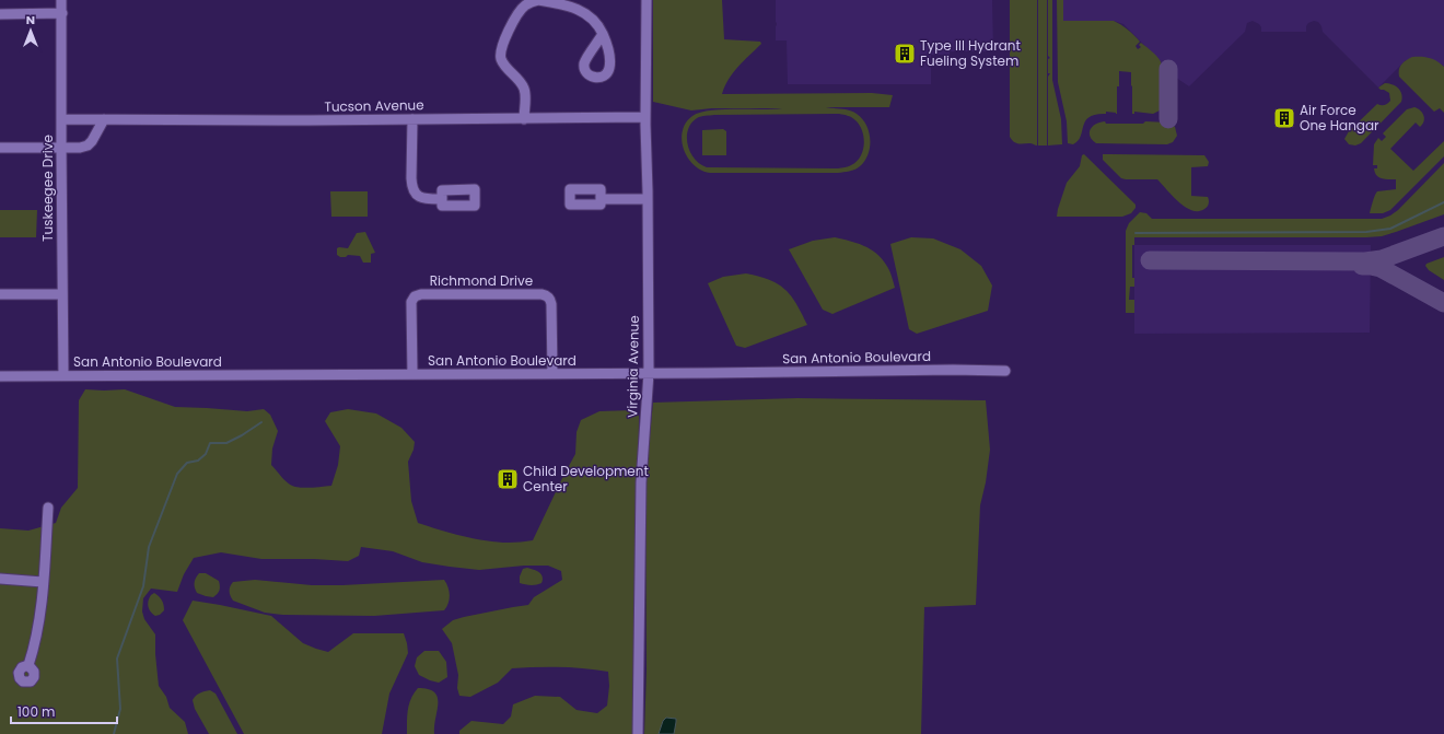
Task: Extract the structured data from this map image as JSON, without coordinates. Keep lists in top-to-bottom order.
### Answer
{
  "streets": {
    "street": [
      "Tucson Avenue",
      "Tuskeegee Drive",
      "Richmond Drive",
      "San Antonio Boulevard",
      "Virginia Avenue"
    ]
  },
  "crossings": [
    ["Tucson Avenue", "Tuskeegee Drive"],
    ["Tucson Avenue", "Virginia Avenue"],
    ["Tuskeegee Drive", "San Antonio Boulevard"],
    ["Richmond Drive", "San Antonio Boulevard"],
    ["San Antonio Boulevard", "Virginia Avenue"]
  ],
  "places": {
    "building": ["Type III Hydrant Fueling System", "Air Force One Hangar", "Child Development Center"]
  },
  "scale_bar": "100 m",
  "north": "top"
}
